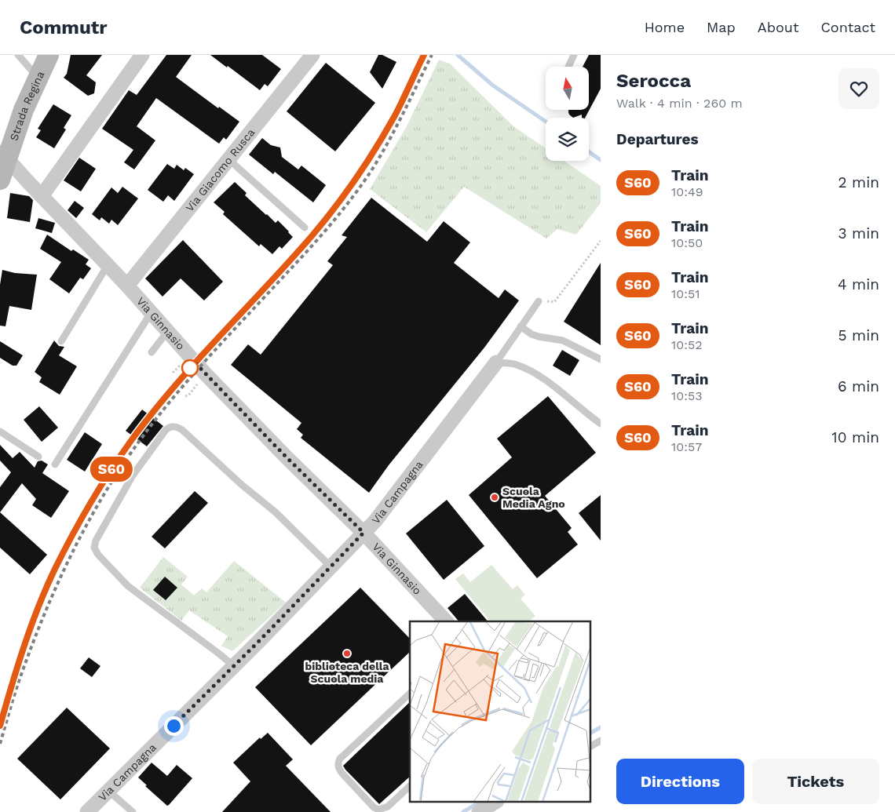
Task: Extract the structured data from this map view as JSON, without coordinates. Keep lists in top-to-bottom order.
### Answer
{
  "streets": {
    "main road": ["Strada Regina"],
    "street": ["Via Giacomo Rusca", "Via Ginnasio", "Via Campagna"]
  },
  "crossings": [
    ["Strada Regina", "Via Ginnasio"],
    ["Via Giacomo Rusca", "Via Ginnasio"],
    ["Via Ginnasio", "Via Campagna"]
  ],
  "places": ["Scuola Media Agno", "biblioteca della Scuola media"],
  "north": "top",
  "page": {
    "header": "Commutr",
    "nav": [
      "Home",
      "Map",
      "About",
      "Contact"
    ],
    "on_map": "S60",
    "heading": [
      ["Serocca", "Walk · 4 min · 260 m"],
      "Departures"
    ],
    "list": [
      {
        "mark": "S60",
        "name": "Train",
        "note": "10:49",
        "value": "2 min"
      },
      {
        "mark": "S60",
        "name": "Train",
        "note": "10:50",
        "value": "3 min"
      },
      {
        "mark": "S60",
        "name": "Train",
        "note": "10:51",
        "value": "4 min"
      },
      {
        "mark": "S60",
        "name": "Train",
        "note": "10:52",
        "value": "5 min"
      },
      {
        "mark": "S60",
        "name": "Train",
        "note": "10:53",
        "value": "6 min"
      },
      {
        "mark": "S60",
        "name": "Train",
        "note": "10:57",
        "value": "10 min"
      }
    ],
    "buttons": ["Directions", "Tickets"]
  }
}
